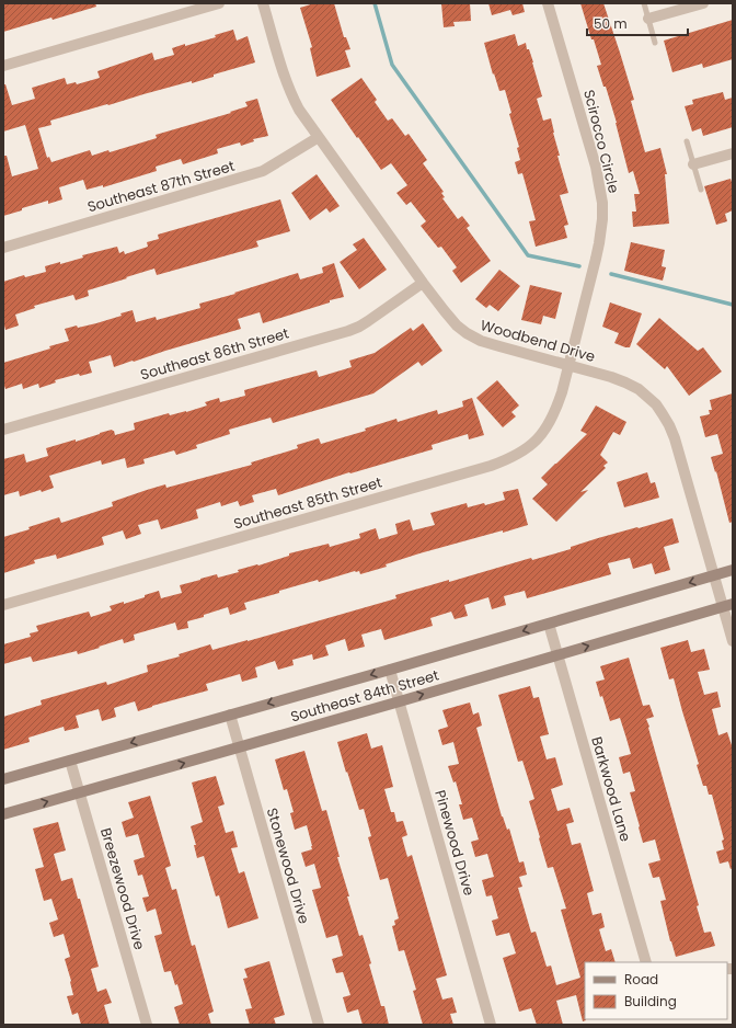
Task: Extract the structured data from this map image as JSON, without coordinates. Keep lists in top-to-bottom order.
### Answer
{
  "streets": {
    "street": [
      "Scirocco Circle",
      "Southeast 87th Street",
      "Woodbend Drive",
      "Southeast 86th Street",
      "Southeast 85th Street",
      "Southeast 84th Street",
      "Barkwood Lane",
      "Pinewood Drive",
      "Stonewood Drive",
      "Breezewood Drive"
    ]
  },
  "crossings": [
    ["Scirocco Circle", "Woodbend Drive"],
    ["Scirocco Circle", "Southeast 85th Street"],
    ["Southeast 87th Street", "Woodbend Drive"],
    ["Woodbend Drive", "Southeast 86th Street"],
    ["Woodbend Drive", "Southeast 85th Street"],
    ["Woodbend Drive", "Southeast 84th Street"],
    ["Southeast 84th Street", "Barkwood Lane"],
    ["Southeast 84th Street", "Pinewood Drive"],
    ["Southeast 84th Street", "Stonewood Drive"],
    ["Southeast 84th Street", "Breezewood Drive"]
  ],
  "legend": ["Road", "Building"],
  "scale_bar": "50 m"
}
